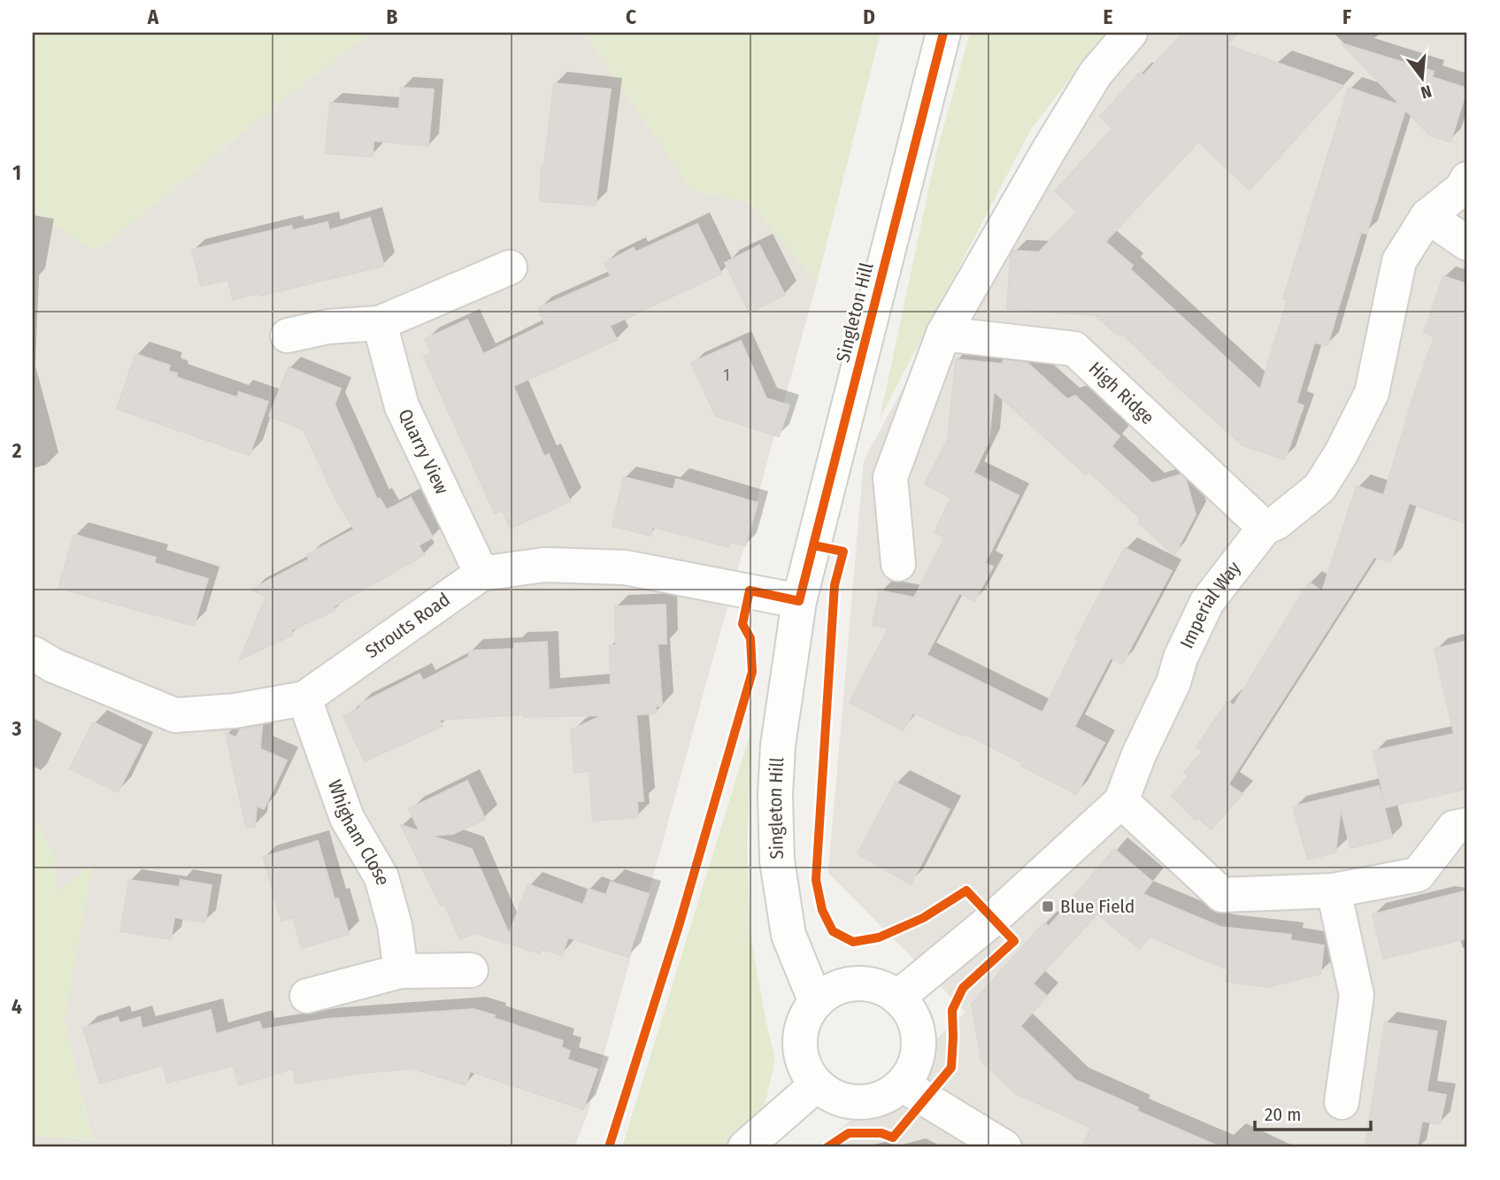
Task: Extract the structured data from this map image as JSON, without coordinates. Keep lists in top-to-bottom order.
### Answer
{
  "streets": {
    "street": [
      "Singleton Hill",
      "High Ridge",
      "Quarry View",
      "Imperial Way",
      "Strouts Road",
      "Whigham Close"
    ]
  },
  "crossings": [
    ["Singleton Hill", "Imperial Way"],
    ["Singleton Hill", "Strouts Road"],
    ["High Ridge", "Imperial Way"],
    ["Quarry View", "Strouts Road"],
    ["Strouts Road", "Whigham Close"]
  ],
  "places": {
    "transit": ["Blue Field"]
  },
  "house_numbers": ["1"],
  "scale_bar": "20 m",
  "north": "bottom",
  "grid": {
    "columns": [
      "A",
      "B",
      "C",
      "D",
      "E",
      "F"
    ],
    "rows": [
      "1",
      "2",
      "3",
      "4"
    ]
  }
}
